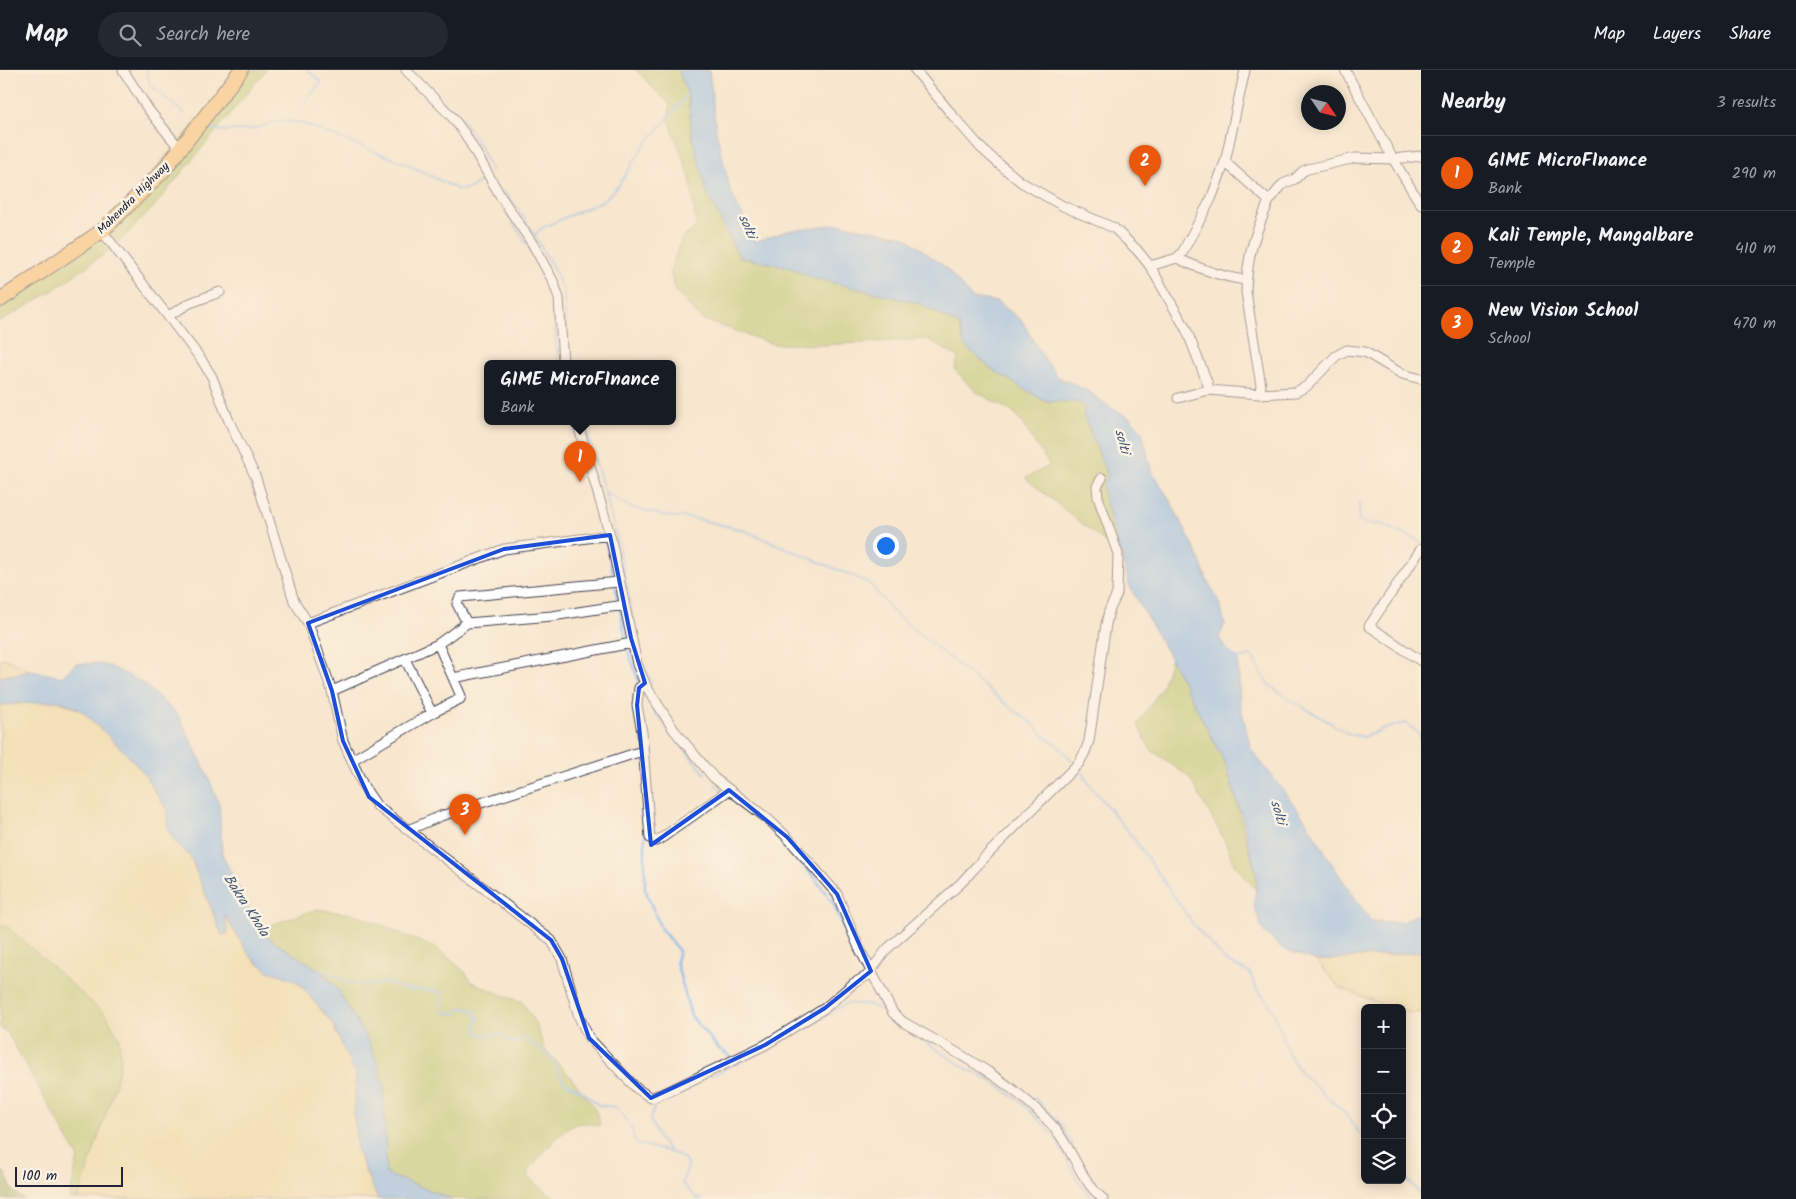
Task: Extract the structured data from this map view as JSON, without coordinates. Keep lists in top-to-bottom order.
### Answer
{
  "streets": {
    "highway": ["Mahendra Highway"]
  },
  "water": ["solti", "Bakra Khola"],
  "scale_bar": "100 m",
  "north": "bottom right",
  "page": {
    "header": "Map",
    "search": "Search here",
    "nav": ["Map", "Layers", "Share"],
    "heading": ["Nearby", "3 results"],
    "list": [
      {
        "mark": "1",
        "name": "GIME MicroFInance",
        "note": "Bank",
        "value": "290 m"
      },
      {
        "mark": "2",
        "name": "Kali Temple, Mangalbare",
        "note": "Temple",
        "value": "410 m"
      },
      {
        "mark": "3",
        "name": "New Vision School",
        "note": "School",
        "value": "470 m"
      }
    ],
    "pins": ["2", "1", "3"],
    "popup": ["GIME MicroFInance", "Bank"],
    "map_buttons": ["+", "−"],
    "scale": "100 m"
  }
}
